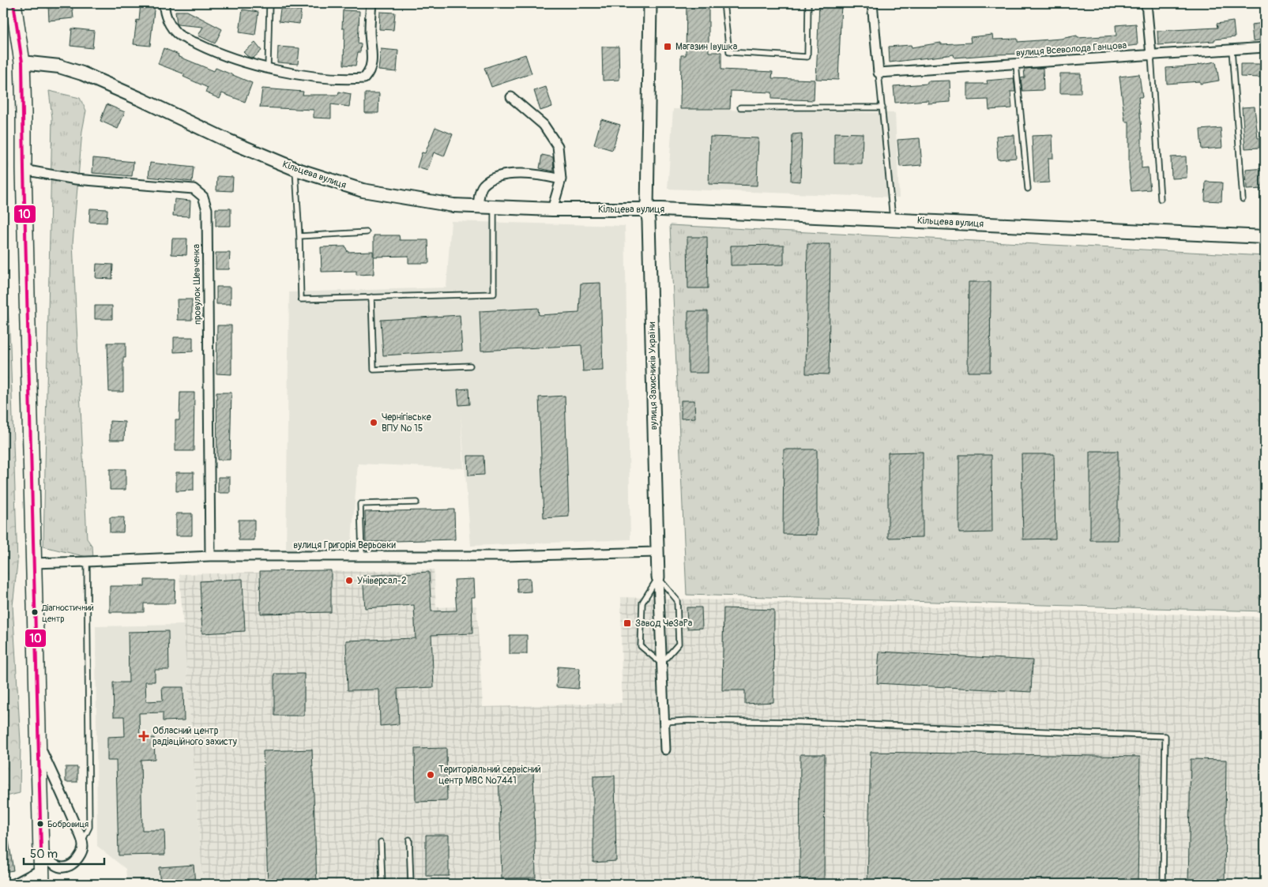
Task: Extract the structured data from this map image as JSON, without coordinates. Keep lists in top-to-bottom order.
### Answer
{
  "streets": {
    "main road": ["Кільцева вулиця"],
    "street": [
      "вулиця Всеволода Ганцова",
      "провулок Шевченка",
      "вулиця Захисників України",
      "вулиця Григорія Верьовки"
    ]
  },
  "crossings": [
    ["Кільцева вулиця", "вулиця Захисників України"],
    ["провулок Шевченка", "вулиця Григорія Верьовки"],
    ["вулиця Захисників України", "вулиця Григорія Верьовки"]
  ],
  "places": {
    "transit": ["Магазин Івушка", "Завод ЧеЗаРа"],
    "other": [
      "Чернігівське ВПУ № 15",
      "Універсал-2",
      "Діагностичний центр",
      "Територіальний сервісний центр МВС №7441",
      "Бобровиця"
    ],
    "health": ["Обласний центр радіаційного захисту"]
  },
  "lines": ["transit line 10"],
  "scale_bar": "50 m"
}
